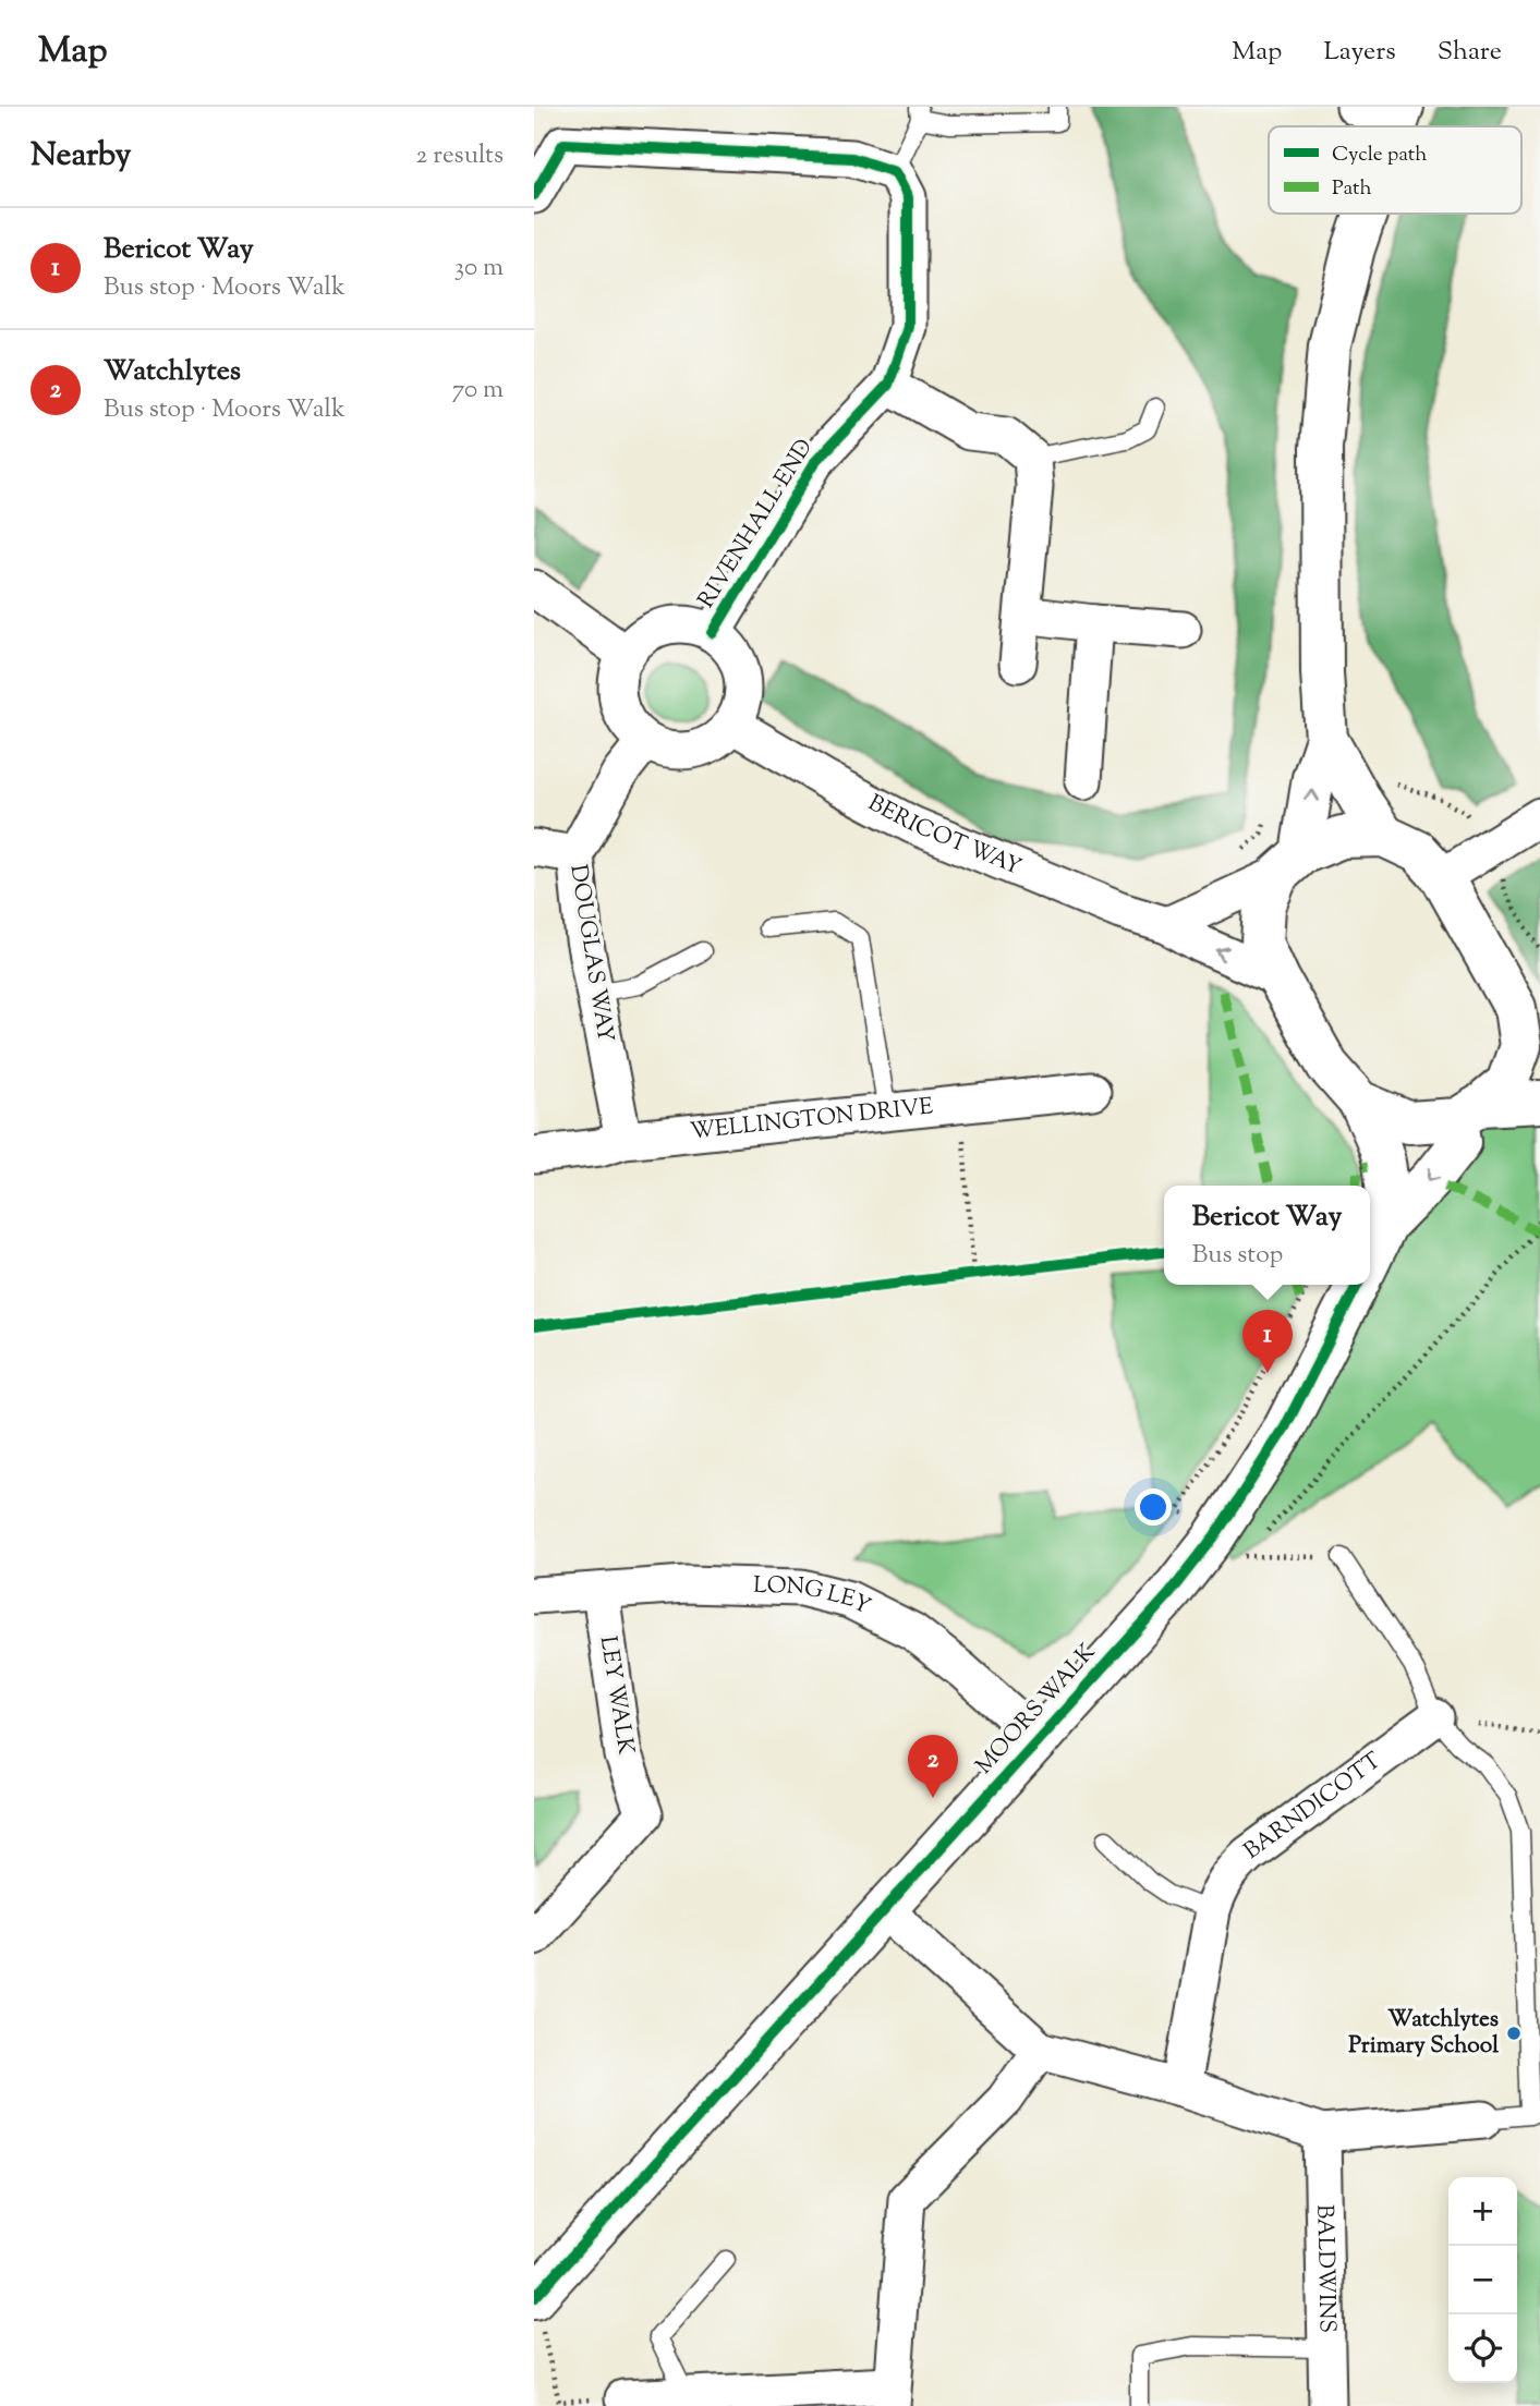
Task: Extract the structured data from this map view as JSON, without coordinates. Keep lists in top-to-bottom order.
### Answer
{
  "streets": {
    "street": [
      "RIVENHALL END",
      "BERICOT WAY",
      "DOUGLAS WAY",
      "WELLINGTON DRIVE",
      "LONG LEY",
      "LEY WALK",
      "MOORS WALK",
      "BARNDICOTT",
      "BALDWINS"
    ]
  },
  "crossings": [
    ["RIVENHALL END", "BERICOT WAY"],
    ["RIVENHALL END", "DOUGLAS WAY"],
    ["BERICOT WAY", "DOUGLAS WAY"],
    ["DOUGLAS WAY", "WELLINGTON DRIVE"],
    ["LONG LEY", "LEY WALK"],
    ["LONG LEY", "MOORS WALK"]
  ],
  "places": ["Watchlytes Primary School"],
  "legend": ["Cycle path", "Path"],
  "page": {
    "header": "Map",
    "nav": ["Map", "Layers", "Share"],
    "heading": ["Nearby", "2 results"],
    "list": [
      {
        "mark": "1",
        "name": "Bericot Way",
        "note": "Bus stop · Moors Walk",
        "value": "30 m"
      },
      {
        "mark": "2",
        "name": "Watchlytes",
        "note": "Bus stop · Moors Walk",
        "value": "70 m"
      }
    ],
    "popup": ["Bericot Way", "Bus stop"],
    "pins": ["1", "2"],
    "map_buttons": ["+", "−"]
  }
}
